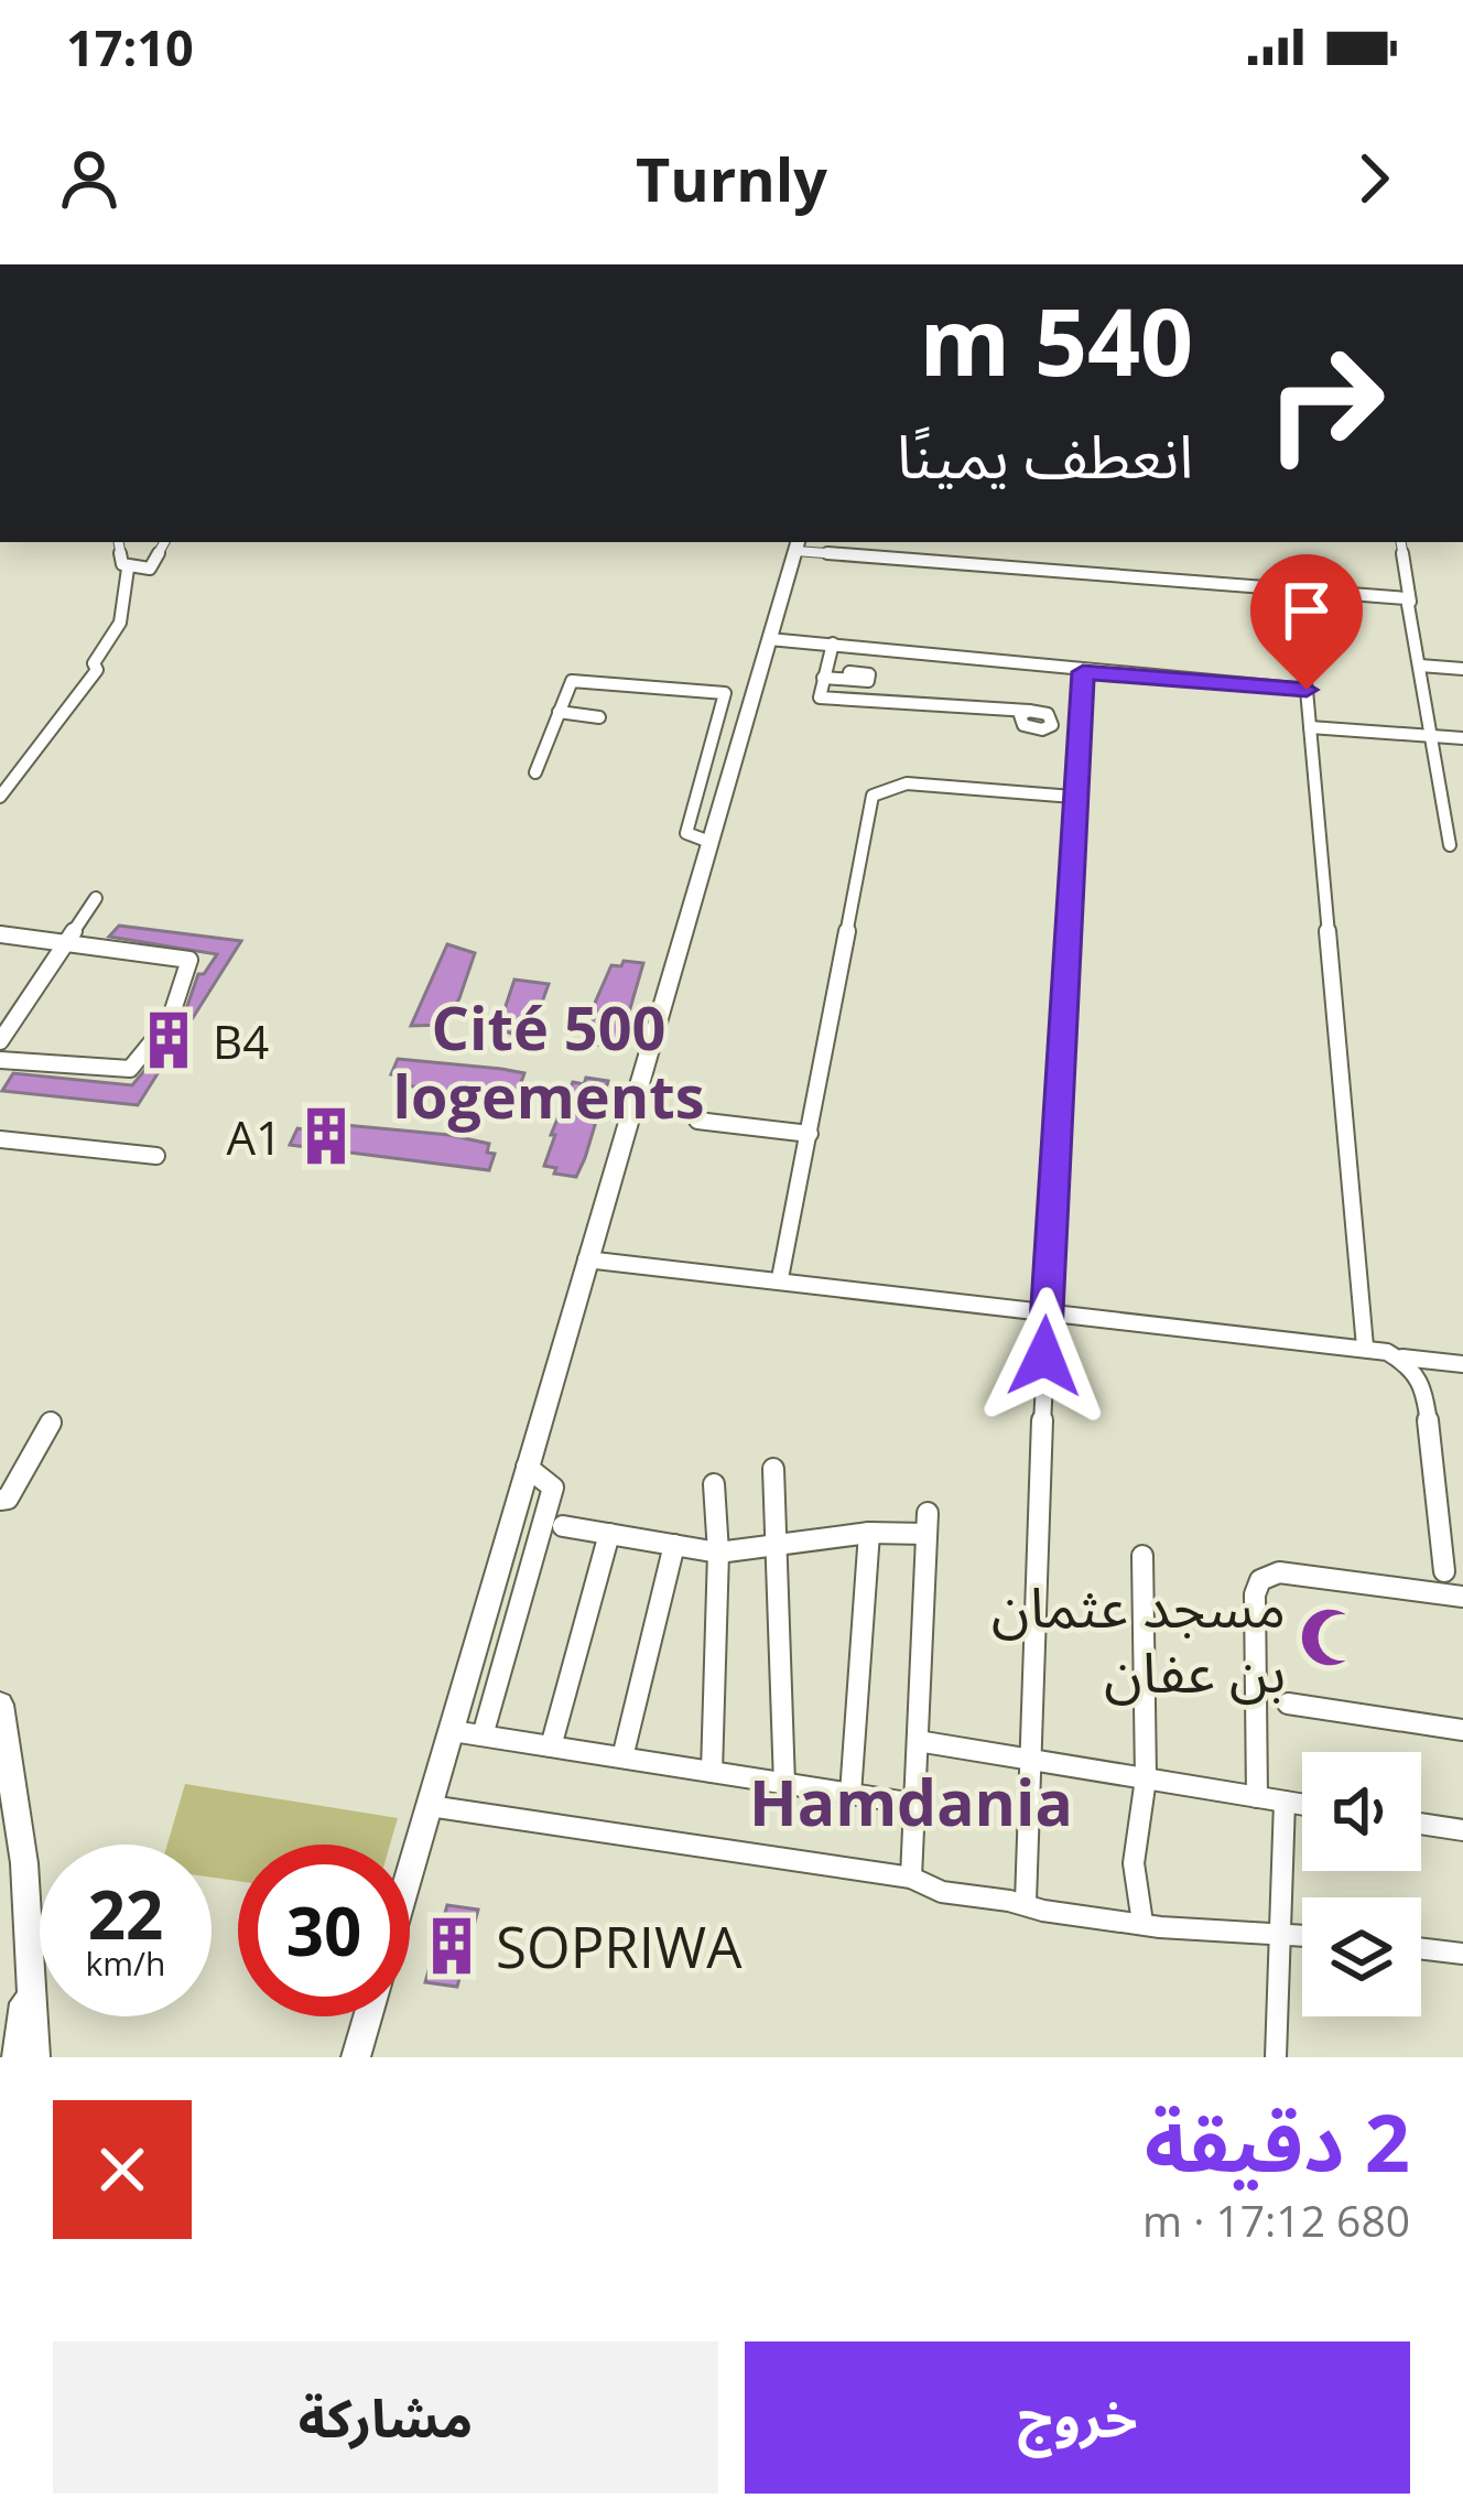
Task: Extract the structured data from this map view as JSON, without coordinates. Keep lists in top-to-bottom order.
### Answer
{
  "districts": ["Cité 500 logements", "Hamdania"],
  "places": {
    "building": ["B4", "A1", "SOPRIWA"],
    "mosque": ["مسجد عثمان بن عفان"]
  },
  "page": {
    "status": "17:10",
    "header": "Turnly",
    "turn": ["540 m", "انعطف يمينًا"],
    "speed": "22 km/h",
    "limit": "30",
    "heading": ["2 دقيقة", "680 m · 17:12"],
    "buttons": ["خروج", "مشاركة"]
  }
}
